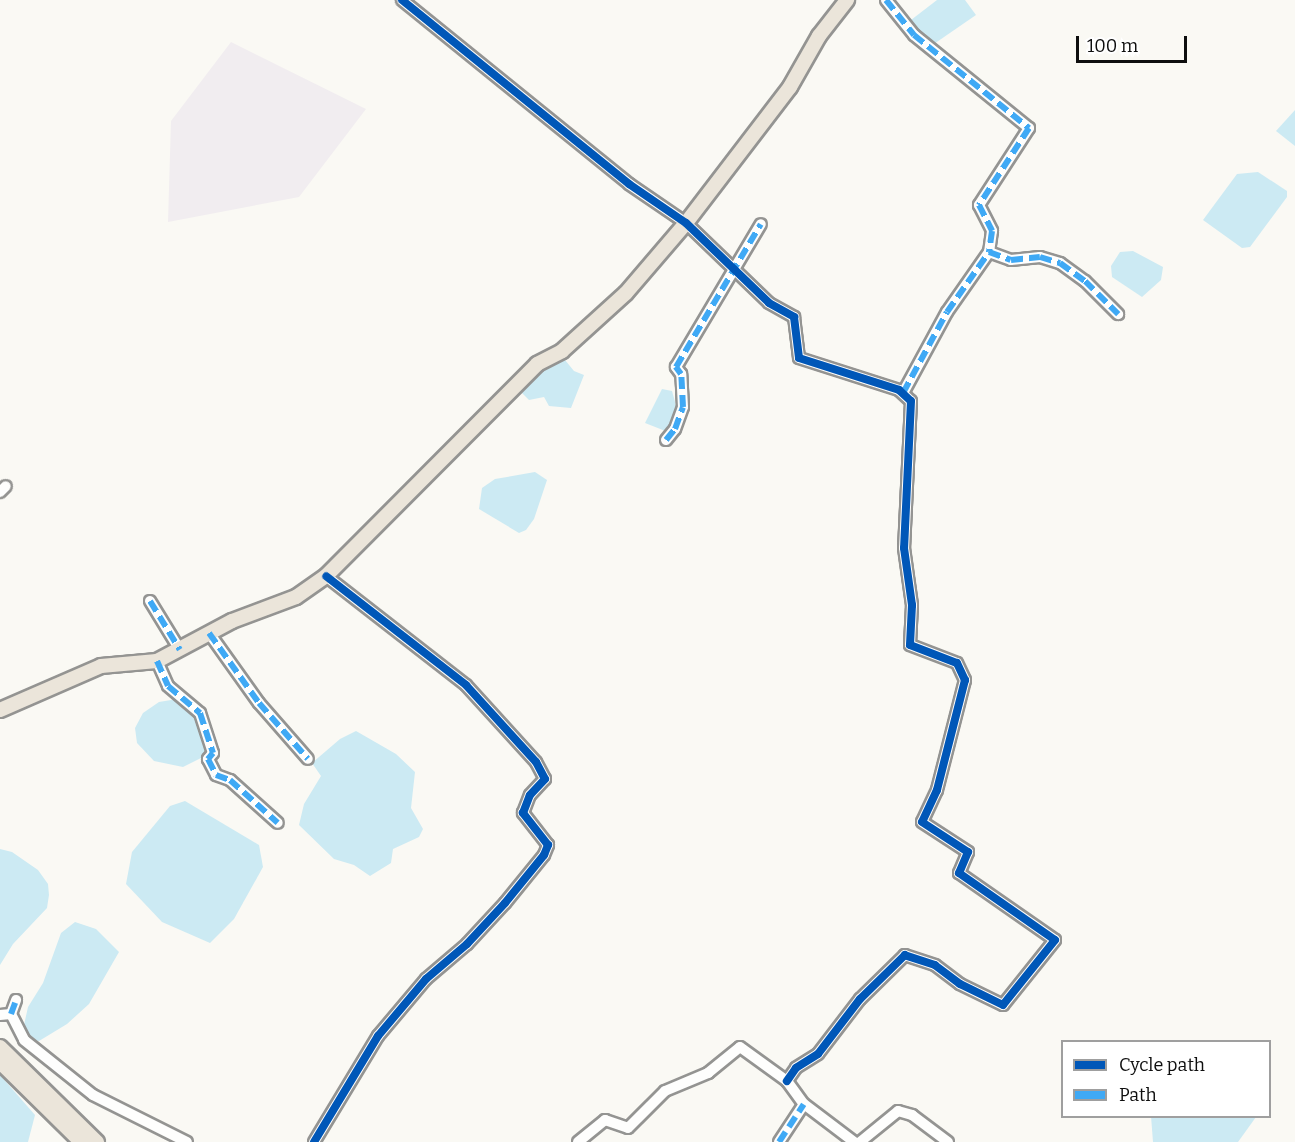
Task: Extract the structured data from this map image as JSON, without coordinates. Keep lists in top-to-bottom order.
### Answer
{
  "legend": ["Cycle path", "Path"],
  "scale_bar": "100 m"
}
